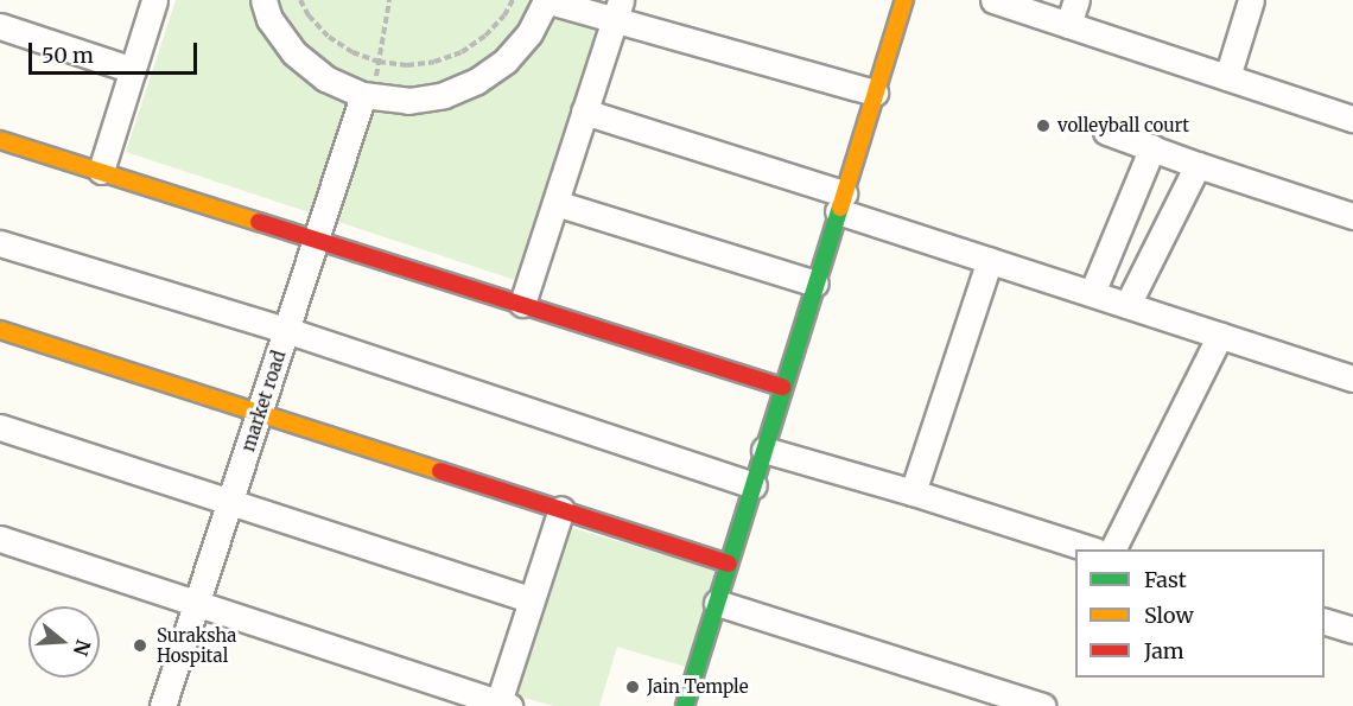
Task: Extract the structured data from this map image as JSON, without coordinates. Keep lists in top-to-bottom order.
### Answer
{
  "streets": {
    "street": ["market road"]
  },
  "places": ["volleyball court", "Suraksha Hospital", "Jain Temple"],
  "legend": ["Fast", "Slow", "Jam"],
  "scale_bar": "50 m",
  "north": "right"
}
